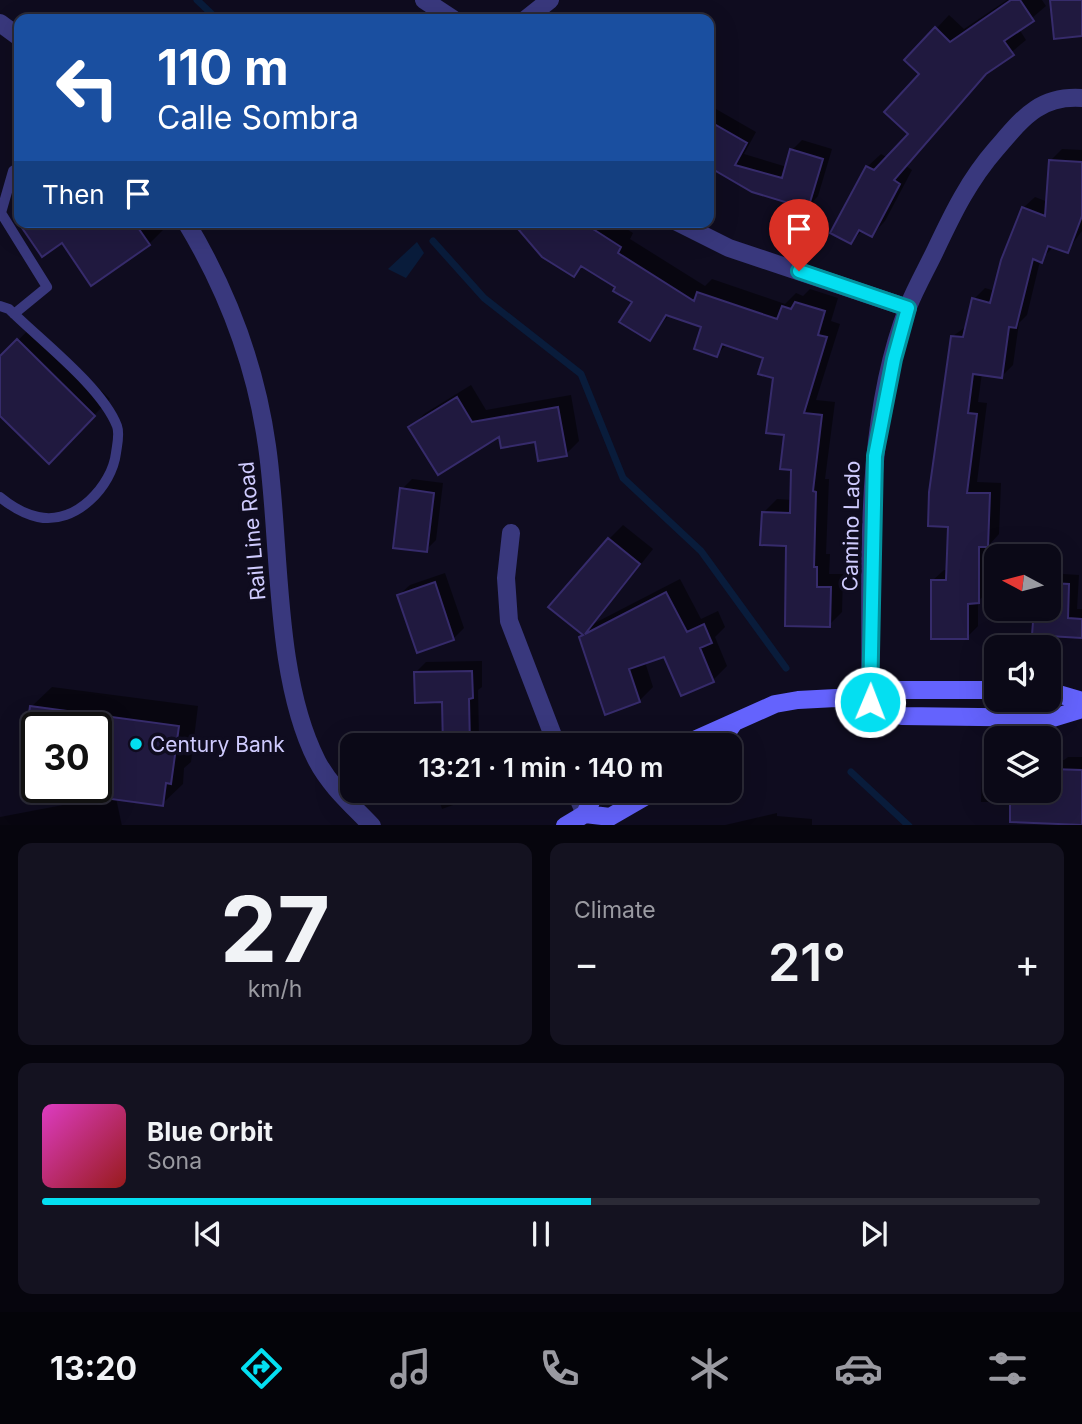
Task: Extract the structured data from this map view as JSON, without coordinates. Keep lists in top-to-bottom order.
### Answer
{
  "streets": {
    "street": ["Camino Lado", "Rail Line Road"]
  },
  "places": ["Century Bank"],
  "north": "left",
  "page": {
    "turn": ["110 m", "Calle Sombra"],
    "then": "Then",
    "limit": "30",
    "trip": "13:21 · 1 min · 140 m",
    "tile": [
      ["27", "km/h"],
      "Climate"
    ],
    "heat": ["−", "21°", "+"],
    "song": ["Blue Orbit", "Sona"],
    "tabs": "13:20"
  }
}
